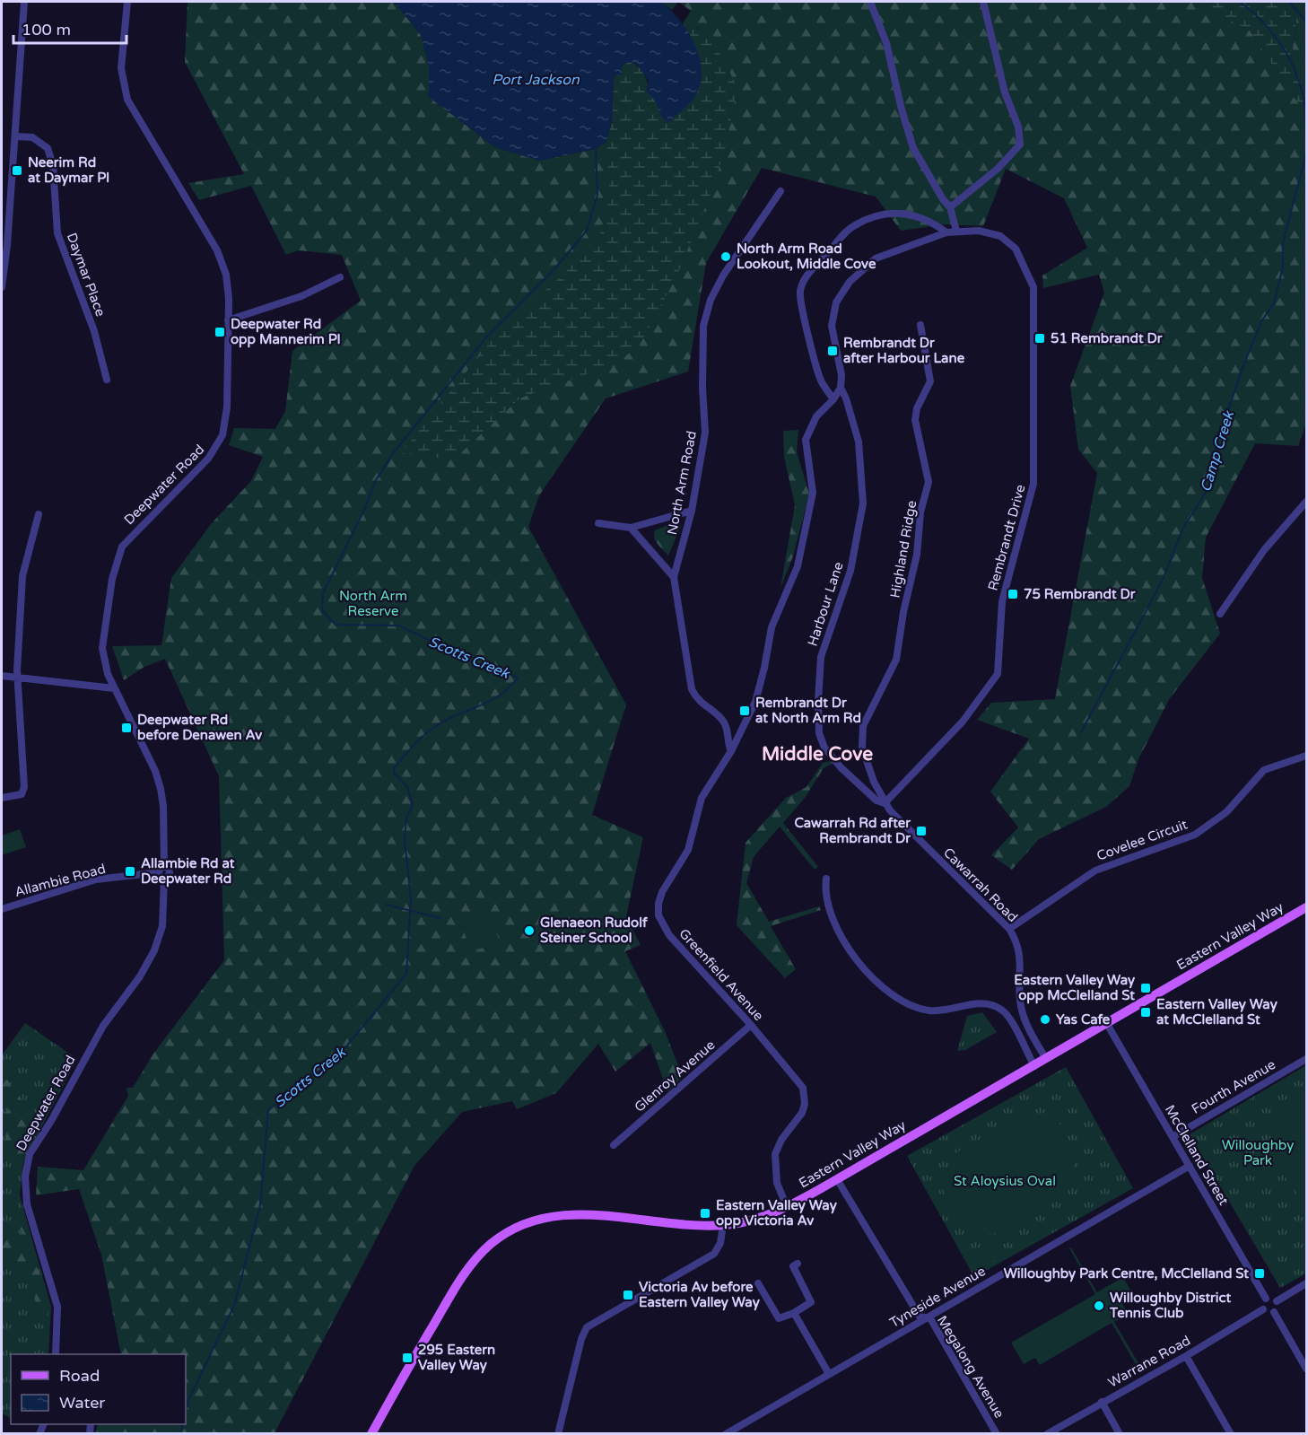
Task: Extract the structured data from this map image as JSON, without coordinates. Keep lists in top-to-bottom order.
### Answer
{
  "streets": {
    "main road": ["Eastern Valley Way"],
    "street": [
      "Daymar Place",
      "North Arm Road",
      "Deepwater Road",
      "Rembrandt Drive",
      "Highland Ridge",
      "Harbour Lane",
      "Covelee Circuit",
      "Allambie Road",
      "Cawarrah Road",
      "Greenfield Avenue",
      "Glenroy Avenue",
      "Fourth Avenue",
      "McClelland Street",
      "Tyneside Avenue",
      "Warrane Road",
      "Megalong Avenue"
    ]
  },
  "crossings": [
    ["North Arm Road", "Greenfield Avenue"],
    ["Deepwater Road", "Allambie Road"],
    ["Rembrandt Drive", "Highland Ridge"],
    ["Rembrandt Drive", "Harbour Lane"],
    ["Rembrandt Drive", "Cawarrah Road"],
    ["Highland Ridge", "Harbour Lane"],
    ["Highland Ridge", "Cawarrah Road"],
    ["Harbour Lane", "Cawarrah Road"],
    ["Covelee Circuit", "Cawarrah Road"],
    ["Cawarrah Road", "Eastern Valley Way"],
    ["Eastern Valley Way", "Greenfield Avenue"],
    ["Eastern Valley Way", "McClelland Street"],
    ["Eastern Valley Way", "Megalong Avenue"],
    ["Greenfield Avenue", "Glenroy Avenue"],
    ["Fourth Avenue", "McClelland Street"],
    ["McClelland Street", "Tyneside Avenue"],
    ["McClelland Street", "Warrane Road"],
    ["Tyneside Avenue", "Megalong Avenue"]
  ],
  "districts": ["Middle Cove"],
  "water": ["Port Jackson", "Camp Creek", "Scotts Creek"],
  "parks": ["North Arm Reserve", "Willoughby Park", "St Aloysius Oval"],
  "places": {
    "transit": [
      "Neerim Rd at Daymar Pl",
      "Deepwater Rd opp Mannerim Pl",
      "51 Rembrandt Dr",
      "Rembrandt Dr after Harbour Lane",
      "75 Rembrandt Dr",
      "Rembrandt Dr at North Arm Rd",
      "Deepwater Rd before Denawen Av",
      "Cawarrah Rd after Rembrandt Dr",
      "Allambie Rd at Deepwater Rd",
      "Eastern Valley Way opp McClelland St",
      "Eastern Valley Way at McClelland St",
      "Eastern Valley Way opp Victoria Av",
      "Willoughby Park Centre, McClelland St",
      "Victoria Av before Eastern Valley Way",
      "295 Eastern Valley Way"
    ],
    "other": [
      "North Arm Road Lookout, Middle Cove",
      "Glenaeon Rudolf Steiner School",
      "Yas Cafe",
      "Willoughby District Tennis Club"
    ]
  },
  "legend": ["Road", "Water"],
  "scale_bar": "100 m"
}
